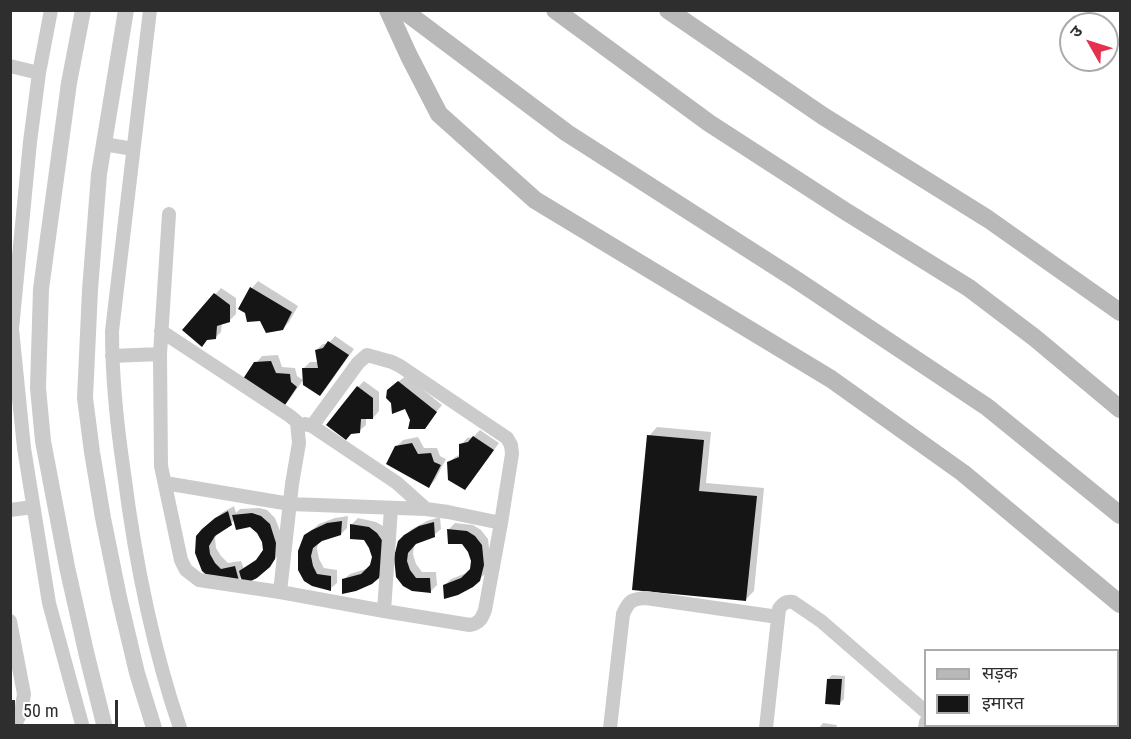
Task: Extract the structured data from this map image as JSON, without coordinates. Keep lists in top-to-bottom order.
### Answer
{
  "legend": ["सड़क", "इमारत"],
  "scale_bar": "50 m",
  "north": "top left"
}
